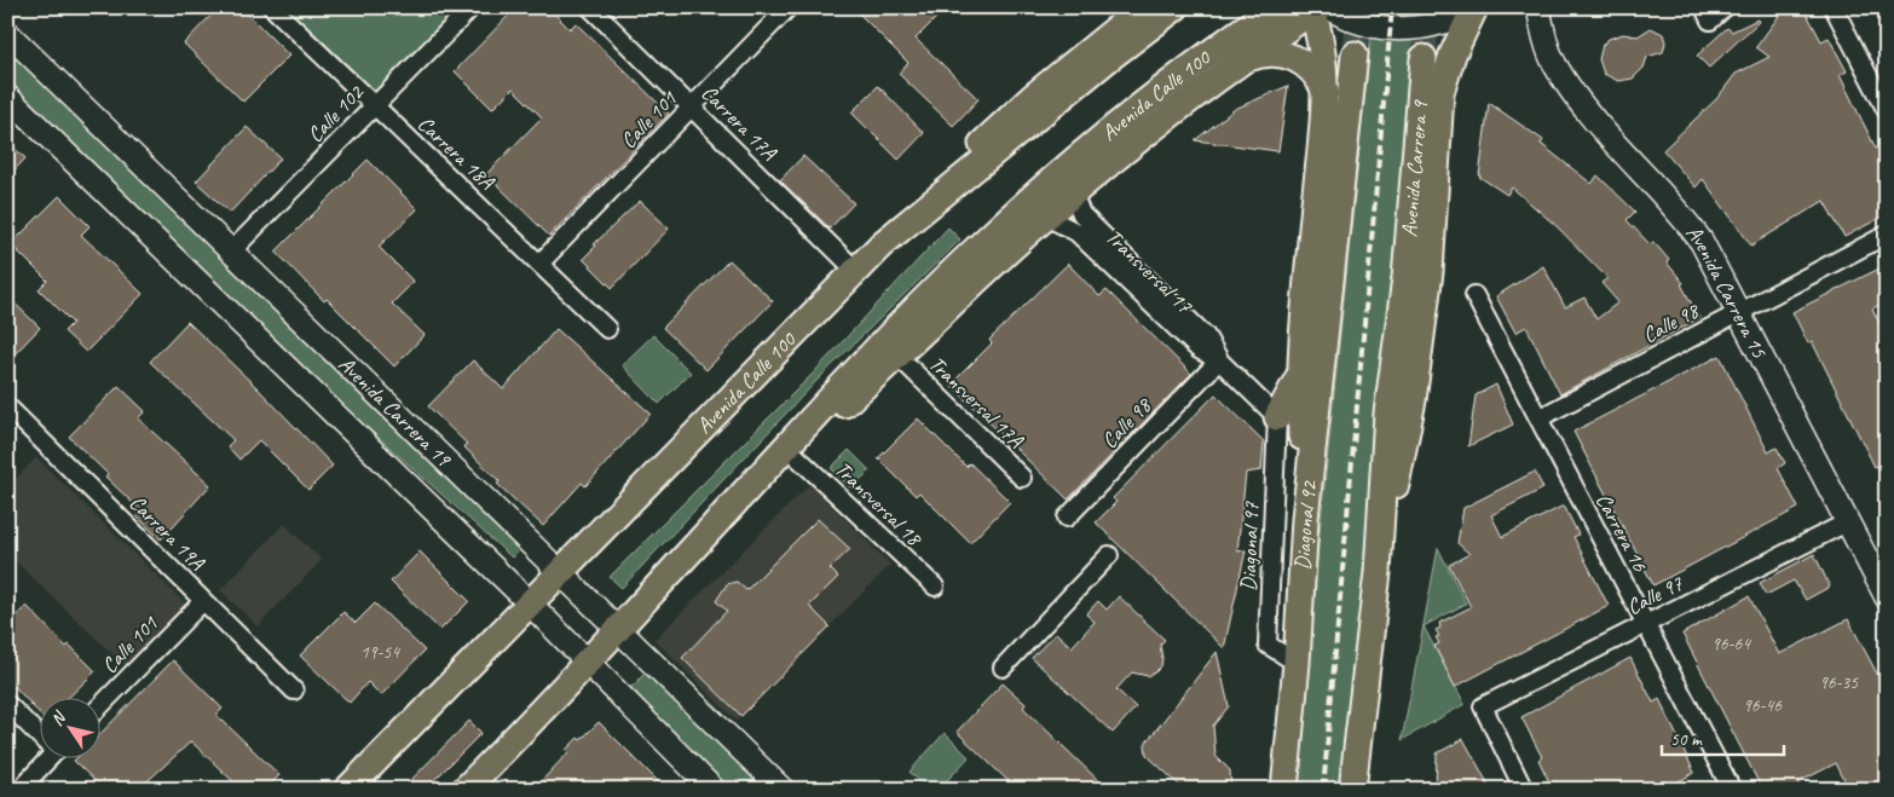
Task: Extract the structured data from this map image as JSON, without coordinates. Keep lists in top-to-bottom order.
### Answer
{
  "streets": {
    "main road": [
      "Avenida Calle 100",
      "Avenida Carrera 9",
      "Avenida Carrera 15",
      "Avenida Carrera 19",
      "Diagonal 92"
    ],
    "street": [
      "Calle 102",
      "Calle 101",
      "Carrera 17A",
      "Carrera 18A",
      "Transversal 17",
      "Calle 98",
      "Transversal 17A",
      "Transversal 18",
      "Carrera 19A",
      "Carrera 16",
      "Diagonal 97",
      "Calle 97"
    ]
  },
  "crossings": [
    ["Avenida Calle 100", "Carrera 17A"],
    ["Avenida Calle 100", "Avenida Carrera 19"],
    ["Calle 102", "Carrera 18A"],
    ["Calle 102", "Avenida Carrera 19"],
    ["Calle 101", "Carrera 17A"],
    ["Calle 101", "Carrera 18A"],
    ["Calle 101", "Carrera 19A"],
    ["Transversal 17", "Calle 98"],
    ["Transversal 17", "Diagonal 97"],
    ["Avenida Carrera 15", "Calle 98"],
    ["Avenida Carrera 15", "Calle 97"],
    ["Calle 98", "Carrera 16"],
    ["Diagonal 92", "Diagonal 97"],
    ["Carrera 16", "Calle 97"]
  ],
  "house_numbers": [
    "96-64",
    "19-54",
    "96-35",
    "96-46"
  ],
  "scale_bar": "50 m",
  "north": "top left"
}
